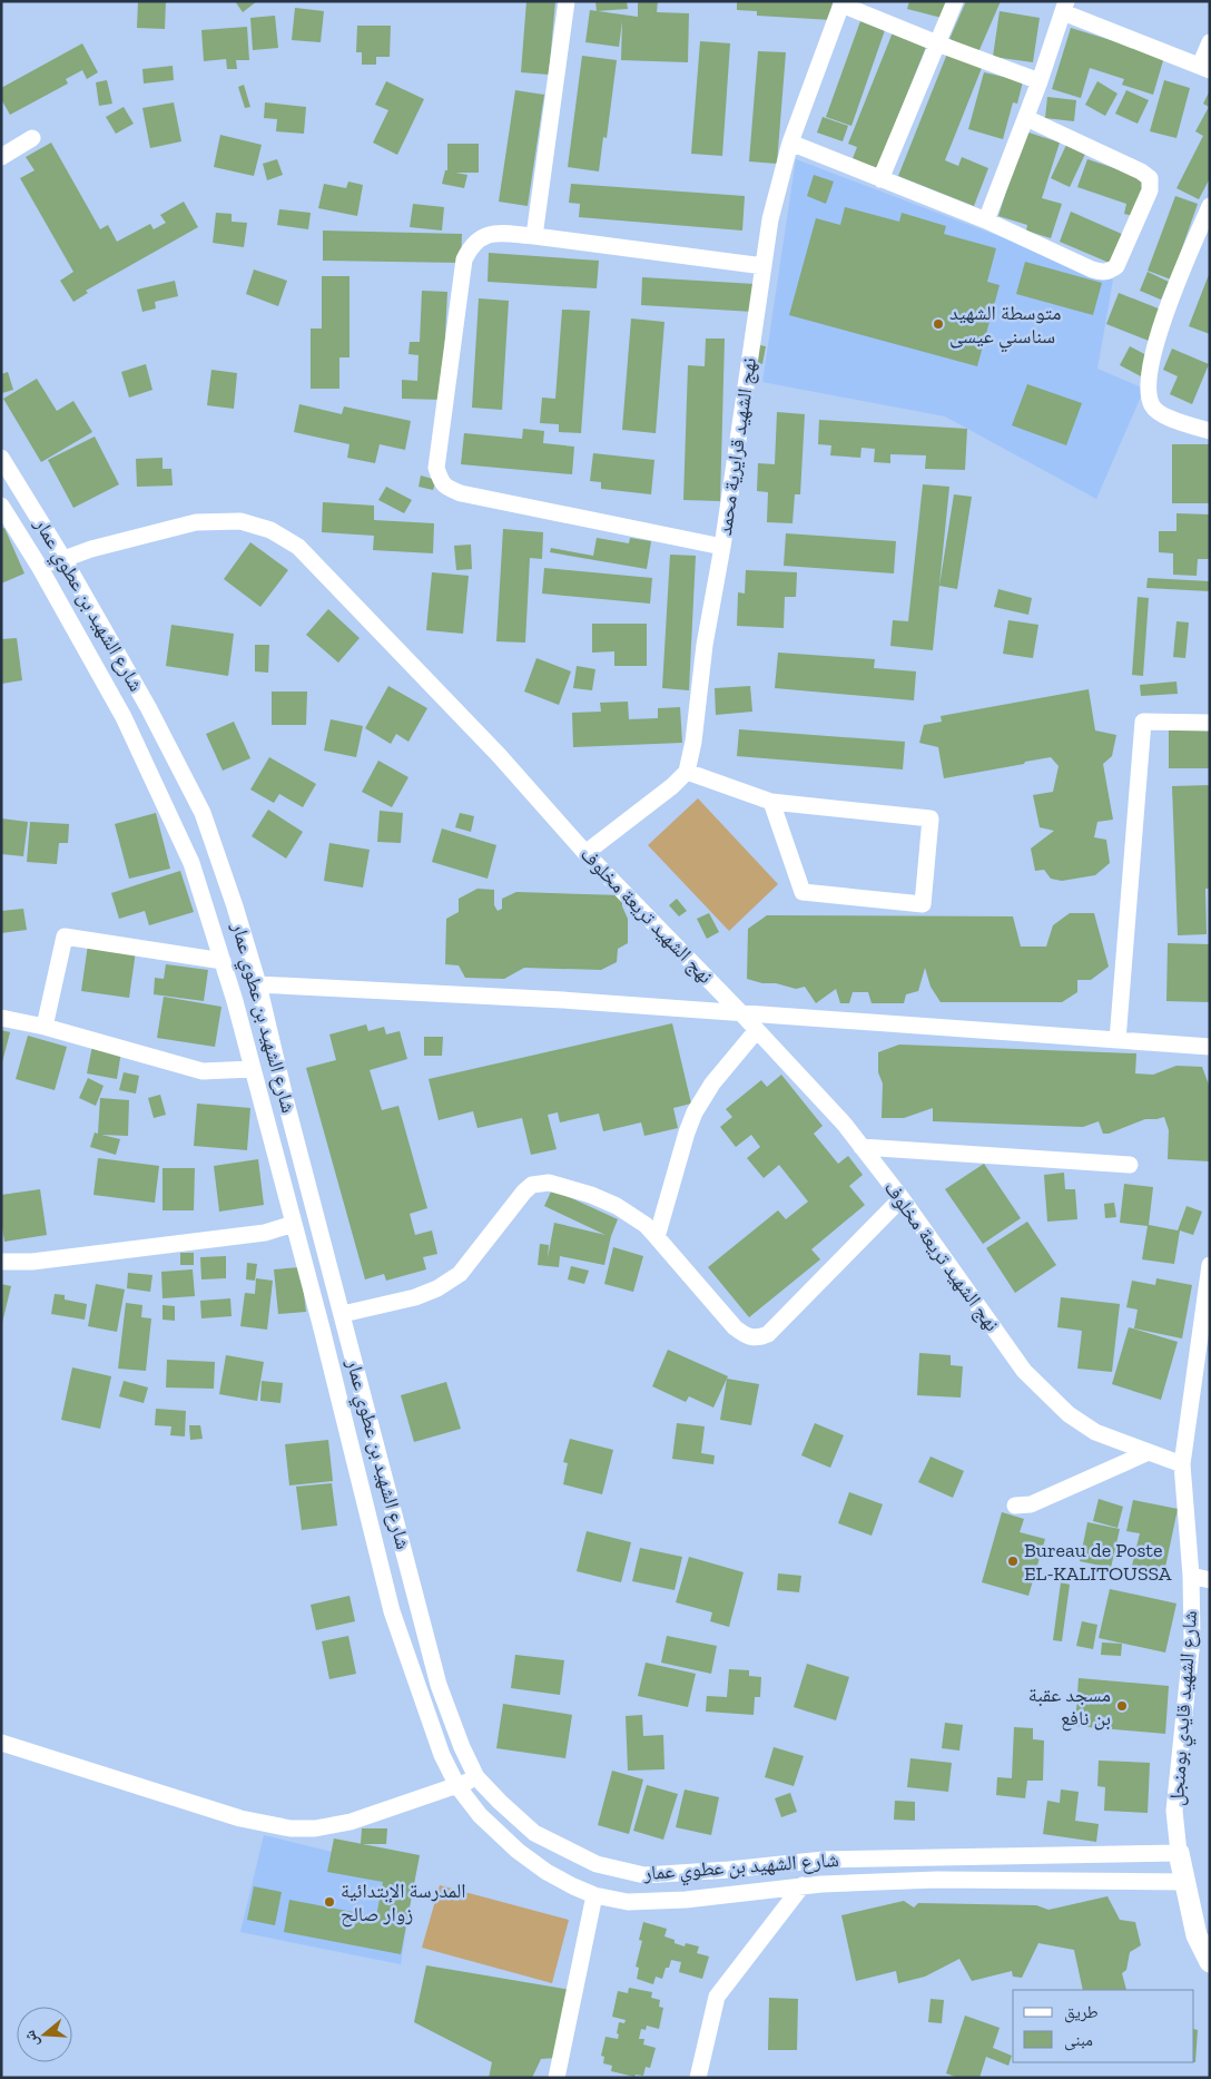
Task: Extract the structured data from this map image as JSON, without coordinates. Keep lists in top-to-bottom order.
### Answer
{
  "streets": {
    "street": [
      "نهج الشهيد قرايرية محمد",
      "شارع الشهيد بن عطوي عمار",
      "نهج الشهيد تريعة مخلوف",
      "شارع الشهيد قايدي بومنجل"
    ]
  },
  "crossings": [
    ["شارع الشهيد بن عطوي عمار", "نهج الشهيد تريعة مخلوف"],
    ["شارع الشهيد بن عطوي عمار", "شارع الشهيد قايدي بومنجل"],
    ["نهج الشهيد تريعة مخلوف", "شارع الشهيد قايدي بومنجل"]
  ],
  "places": [
    "متوسطة الشهيد سناسني عيسى",
    "Bureau de Poste EL-KALITOUSSA",
    "مسجد عقبة بن نافع",
    "المدرسة الإبتدائية زوار صالح"
  ],
  "legend": ["طريق", "مبنى"],
  "north": "left"
}
